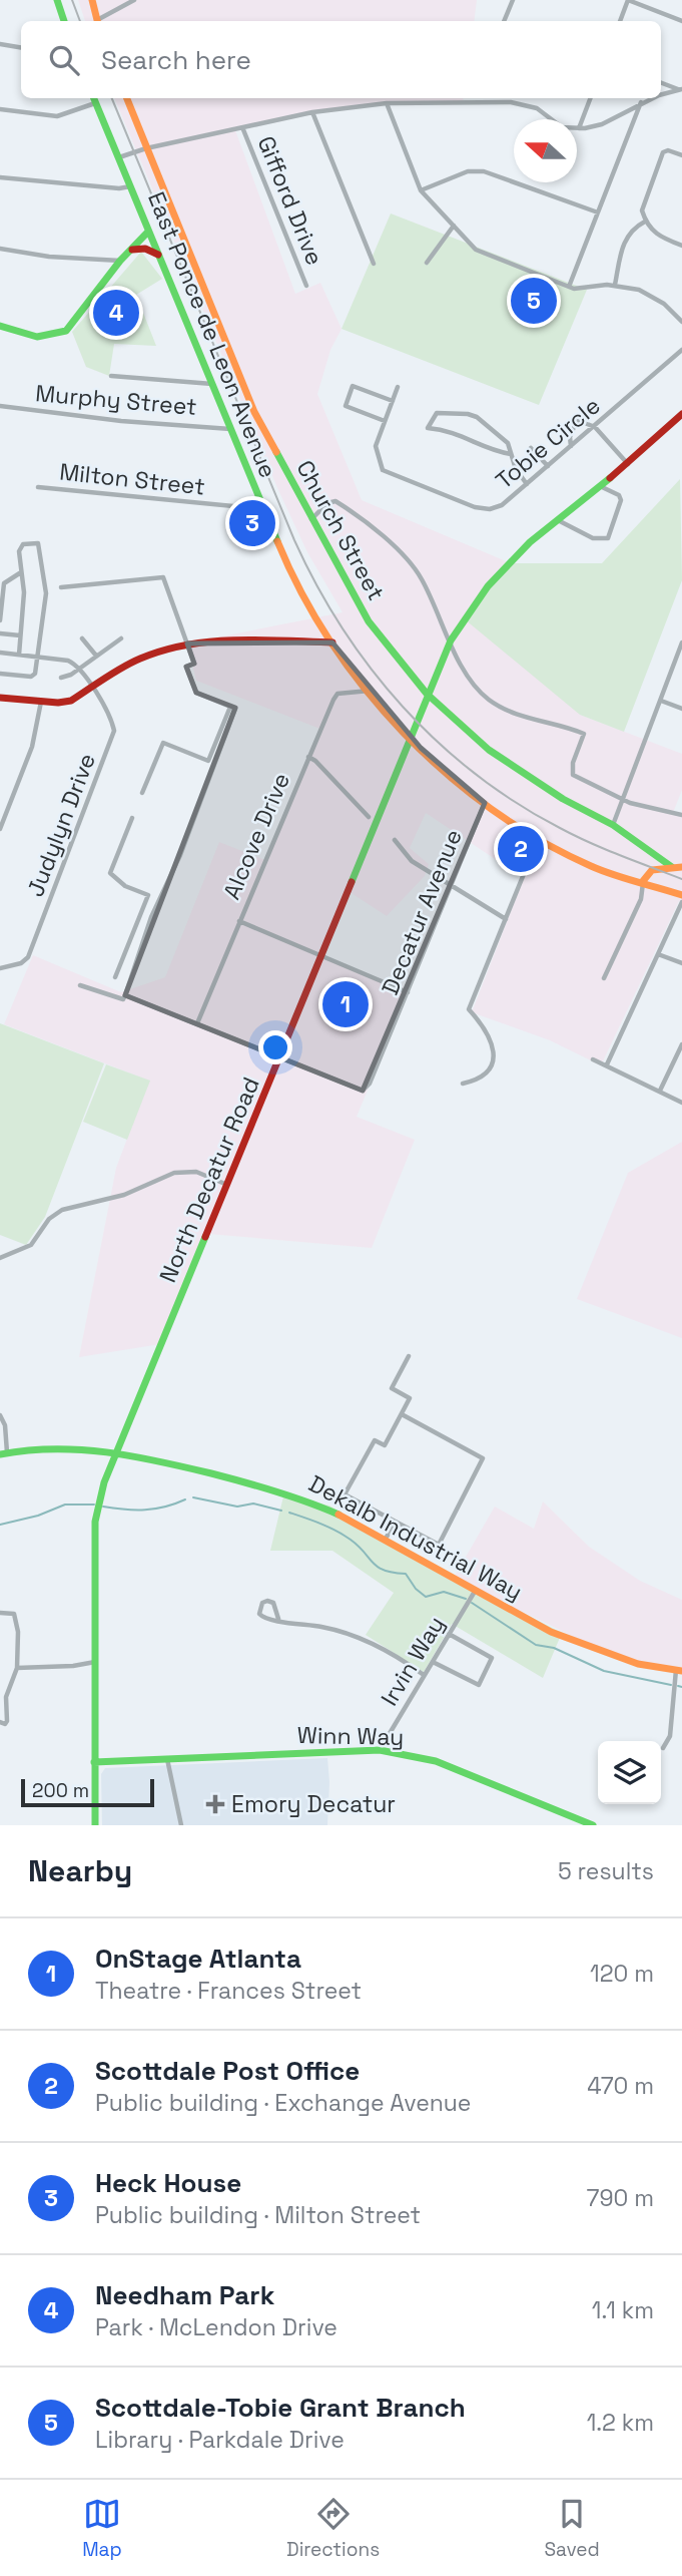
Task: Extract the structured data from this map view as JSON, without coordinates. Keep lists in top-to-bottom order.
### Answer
{
  "streets": {
    "main road": [
      "East Ponce de Leon Avenue",
      "Church Street",
      "North Decatur Road",
      "Dekalb Industrial Way",
      "Winn Way"
    ],
    "street": [
      "Gifford Drive",
      "Murphy Street",
      "Tobie Circle",
      "Milton Street",
      "Judylyn Drive",
      "Alcove Drive",
      "Decatur Avenue",
      "Irvin Way"
    ]
  },
  "crossings": [
    ["East Ponce de Leon Avenue", "Murphy Street"],
    ["East Ponce de Leon Avenue", "Milton Street"],
    ["East Ponce de Leon Avenue", "Alcove Drive"],
    ["East Ponce de Leon Avenue", "Decatur Avenue"],
    ["East Ponce de Leon Avenue", "North Decatur Road"],
    ["Church Street", "North Decatur Road"],
    ["Decatur Avenue", "North Decatur Road"],
    ["North Decatur Road", "Dekalb Industrial Way"],
    ["North Decatur Road", "Winn Way"],
    ["Dekalb Industrial Way", "Irvin Way"],
    ["Irvin Way", "Winn Way"]
  ],
  "places": {
    "health": ["Emory Decatur"]
  },
  "scale_bar": "200 m",
  "north": "left",
  "page": {
    "search": "Search here",
    "pins": [
      "5",
      "4",
      "3",
      "2",
      "1"
    ],
    "scale": "200 m",
    "heading": ["Nearby", "5 results"],
    "list": [
      {
        "mark": "1",
        "name": "OnStage Atlanta",
        "note": "Theatre · Frances Street",
        "value": "120 m"
      },
      {
        "mark": "2",
        "name": "Scottdale Post Office",
        "note": "Public building · Exchange Avenue",
        "value": "470 m"
      },
      {
        "mark": "3",
        "name": "Heck House",
        "note": "Public building · Milton Street",
        "value": "790 m"
      },
      {
        "mark": "4",
        "name": "Needham Park",
        "note": "Park · McLendon Drive",
        "value": "1.1 km"
      },
      {
        "mark": "5",
        "name": "Scottdale-Tobie Grant Branch",
        "note": "Library · Parkdale Drive",
        "value": "1.2 km"
      }
    ],
    "nav": ["Map", "Directions", "Saved"]
  }
}
